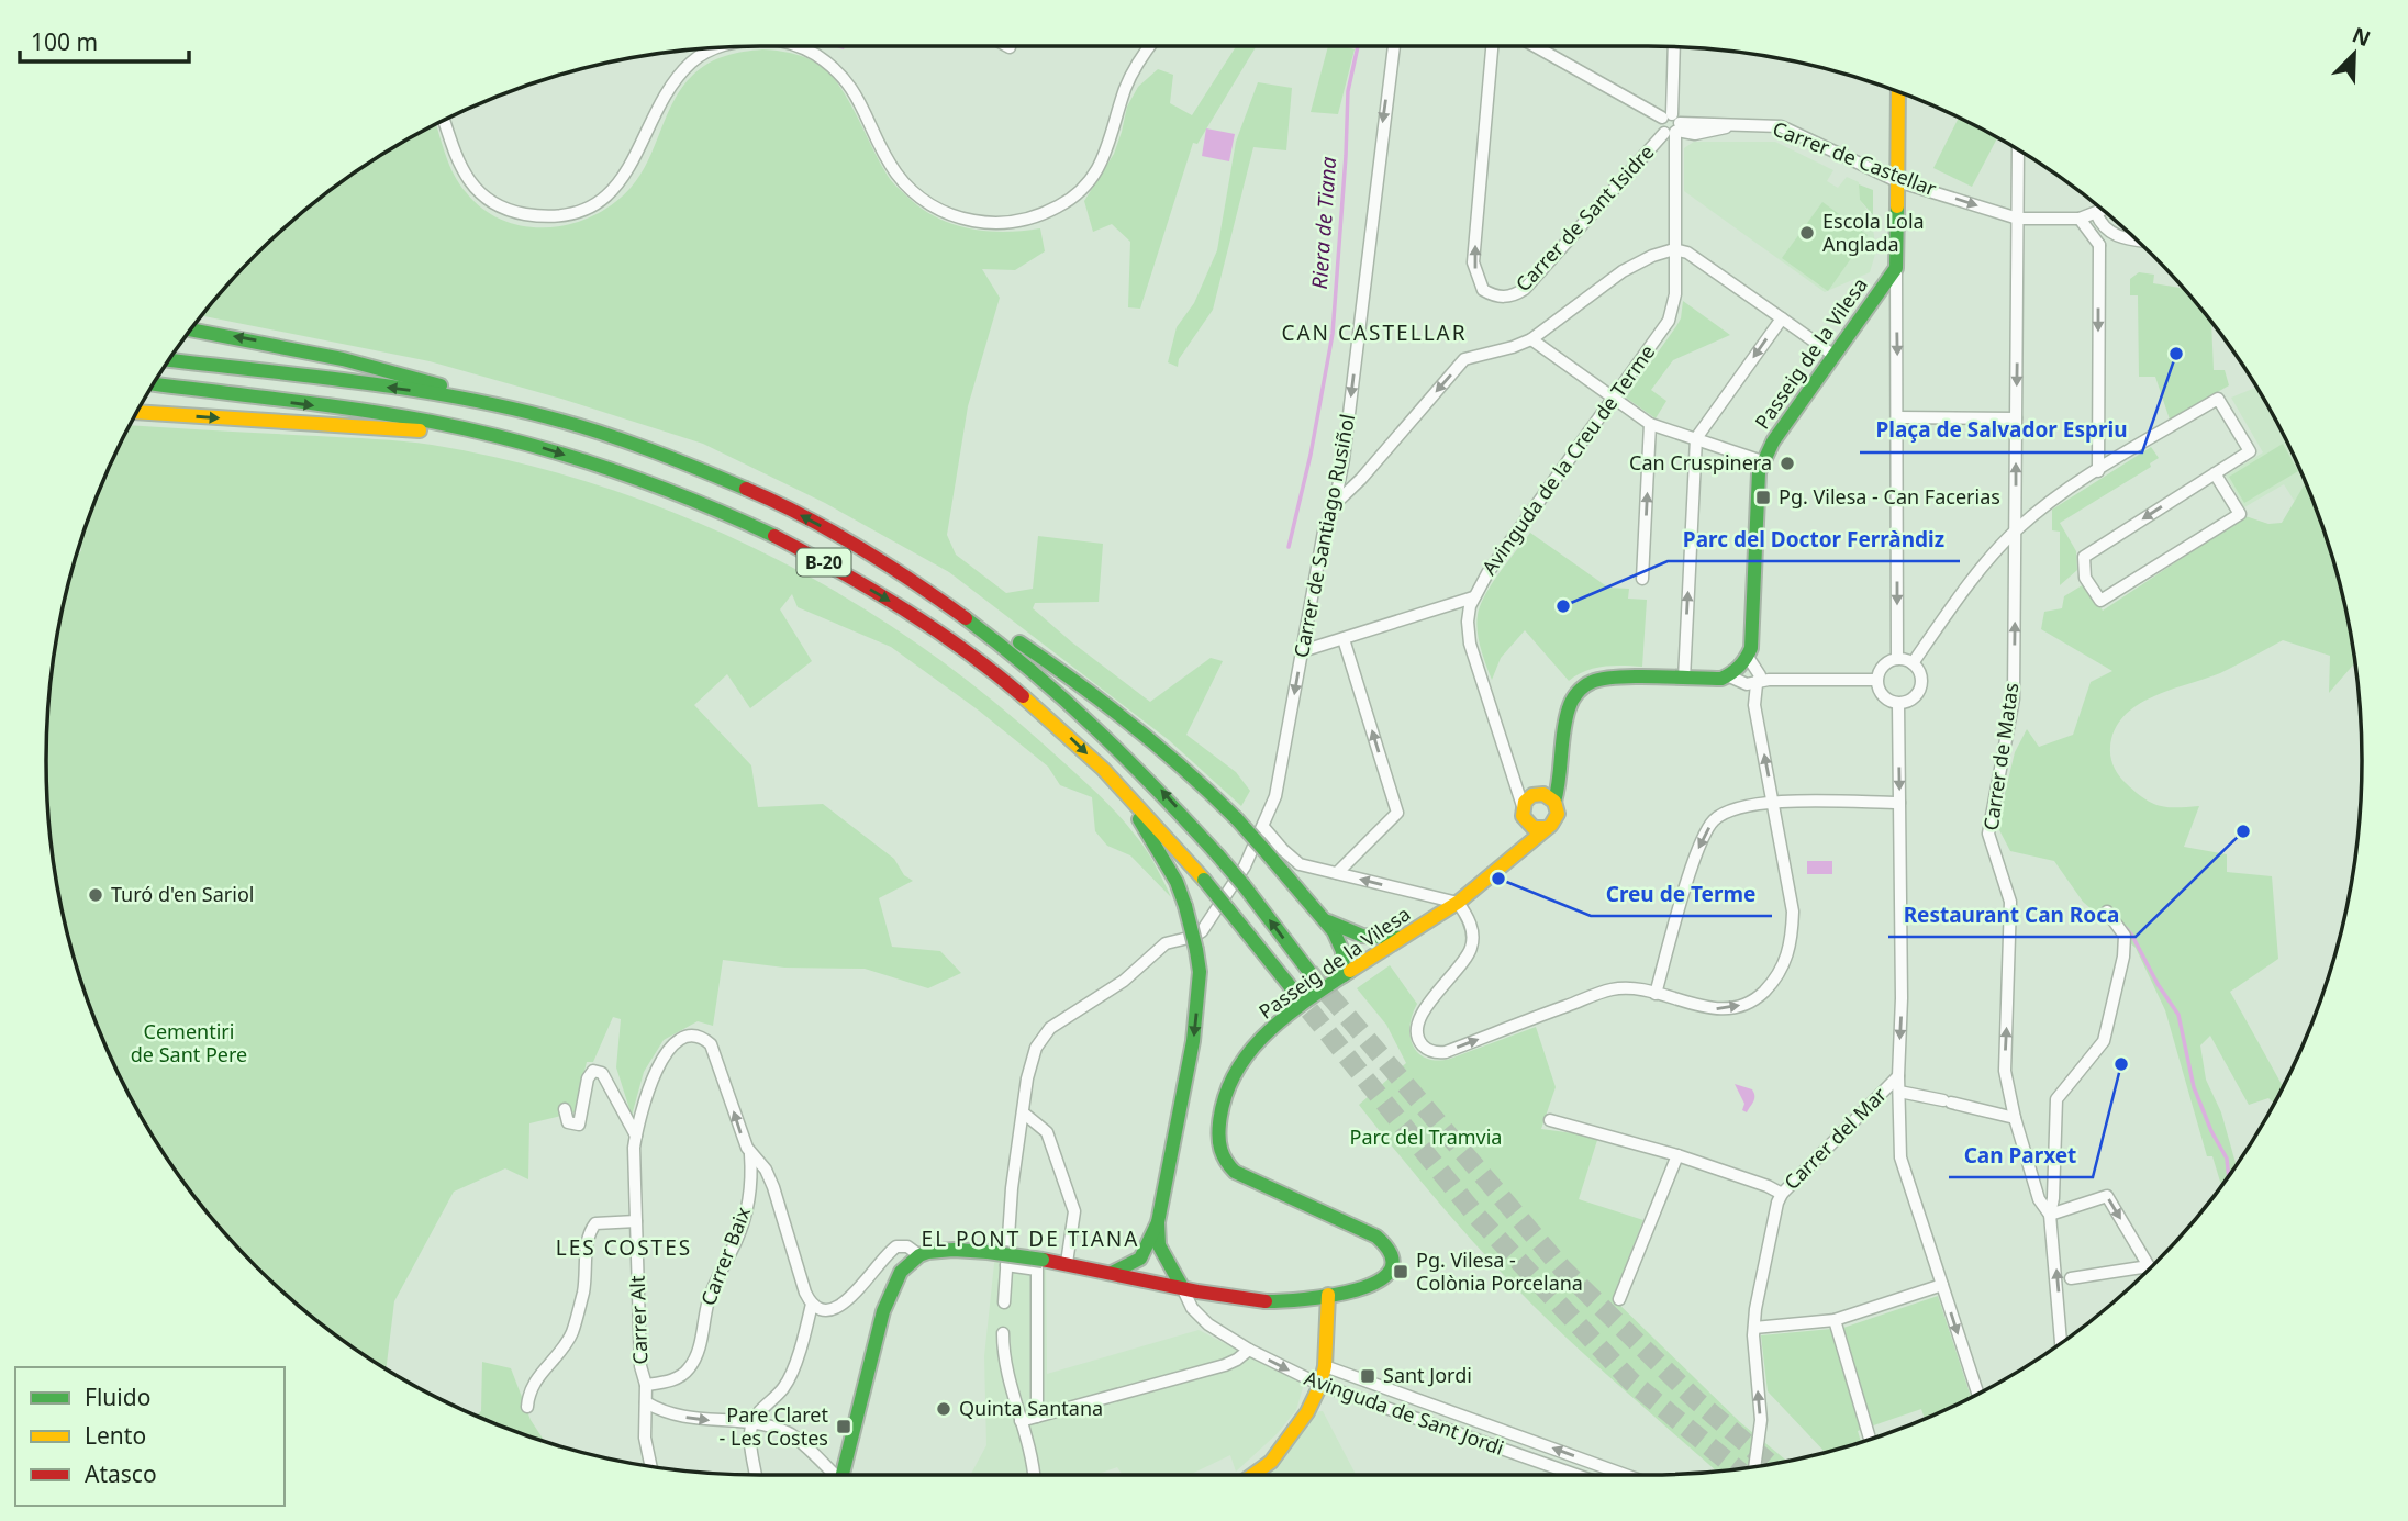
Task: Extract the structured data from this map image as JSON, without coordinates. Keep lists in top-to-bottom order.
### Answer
{
  "streets": {
    "main road": ["Passeig de la Vilesa", "B-20"],
    "street": [
      "Carrer de Castellar",
      "Carrer de Sant Isidre",
      "Avinguda de la Creu de Terme",
      "Carrer de Santiago Rusiñol",
      "Carrer de Matas",
      "Carrer del Mar",
      "Carrer Baix",
      "Carrer Alt",
      "Avinguda de Sant Jordi"
    ]
  },
  "crossings": [
    ["Carrer de Castellar", "Carrer de Sant Isidre"],
    ["Carrer de Castellar", "Avinguda de la Creu de Terme"],
    ["Carrer de Castellar", "Carrer de Matas"],
    ["Carrer de Sant Isidre", "Avinguda de la Creu de Terme"],
    ["Passeig de la Vilesa", "B-20"],
    ["Carrer Baix", "Carrer Alt"]
  ],
  "one_way": ["Carrer de Santiago Rusiñol"],
  "districts": ["CAN CASTELLAR", "EL PONT DE TIANA", "LES COSTES"],
  "water": ["Riera de Tiana"],
  "parks": ["Cementiri de Sant Pere", "Parc del Tramvia"],
  "places": {
    "other": [
      "Escola Lola Anglada",
      "Plaça de Salvador Espriu",
      "Can Cruspinera",
      "Parc del Doctor Ferràndiz",
      "Restaurant Can Roca",
      "Creu de Terme",
      "Turó d'en Sariol",
      "Can Parxet",
      "Quinta Santana"
    ],
    "transit": [
      "Pg. Vilesa - Can Facerias",
      "Pg. Vilesa - Colònia Porcelana",
      "Sant Jordi",
      "Pare Claret - Les Costes"
    ]
  },
  "legend": ["Fluido", "Lento", "Atasco"],
  "scale_bar": "100 m",
  "north": "top right"
}
